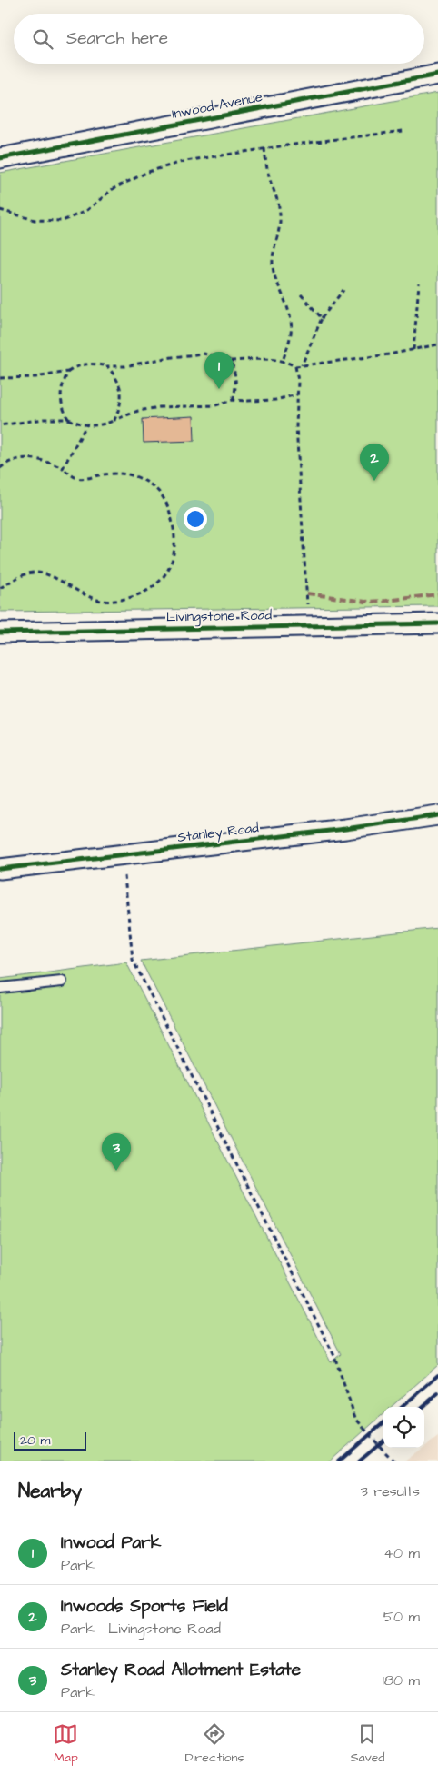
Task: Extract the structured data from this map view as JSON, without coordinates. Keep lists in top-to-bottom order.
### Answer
{
  "streets": {
    "street": ["Inwood Avenue", "Livingstone Road", "Stanley Road"]
  },
  "scale_bar": "20 m",
  "page": {
    "search": "Search here",
    "pins": ["1", "2", "3"],
    "scale": "20 m",
    "heading": ["Nearby", "3 results"],
    "list": [
      {
        "mark": "1",
        "name": "Inwood Park",
        "note": "Park",
        "value": "40 m"
      },
      {
        "mark": "2",
        "name": "Inwoods Sports Field",
        "note": "Park · Livingstone Road",
        "value": "50 m"
      },
      {
        "mark": "3",
        "name": "Stanley Road Allotment Estate",
        "note": "Park",
        "value": "180 m"
      }
    ],
    "nav": ["Map", "Directions", "Saved"]
  }
}
